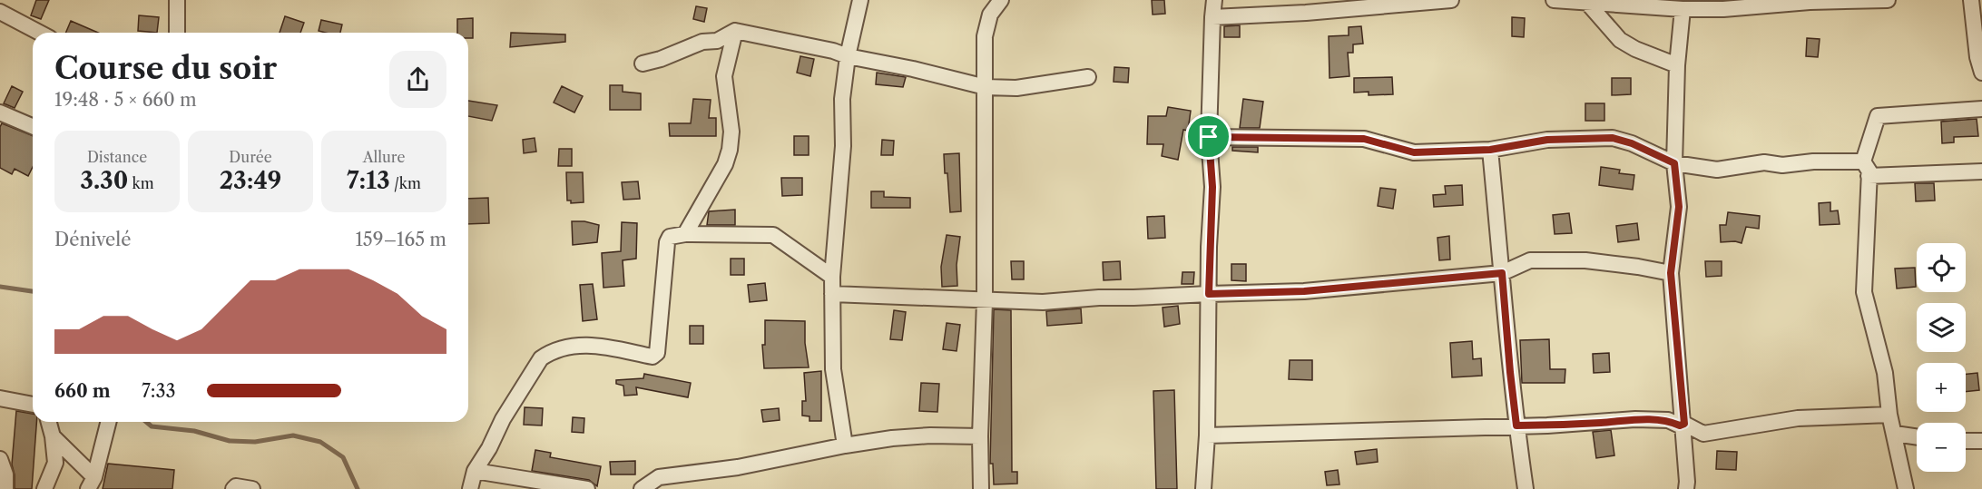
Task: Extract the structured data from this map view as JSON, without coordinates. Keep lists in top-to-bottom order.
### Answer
{
  "page": {
    "heading": ["Course du soir", "19:48 · 5 × 660 m"],
    "stats": [
      ["Distance", "3.30 km"],
      ["Durée", "23:49"],
      ["Allure", "7:13 /km"]
    ],
    "chart": ["Dénivelé", "159–165 m"],
    "map_buttons": ["+", "−"],
    "list": [
      {
        "name": "660 m",
        "note": "7:33"
      }
    ]
  }
}
